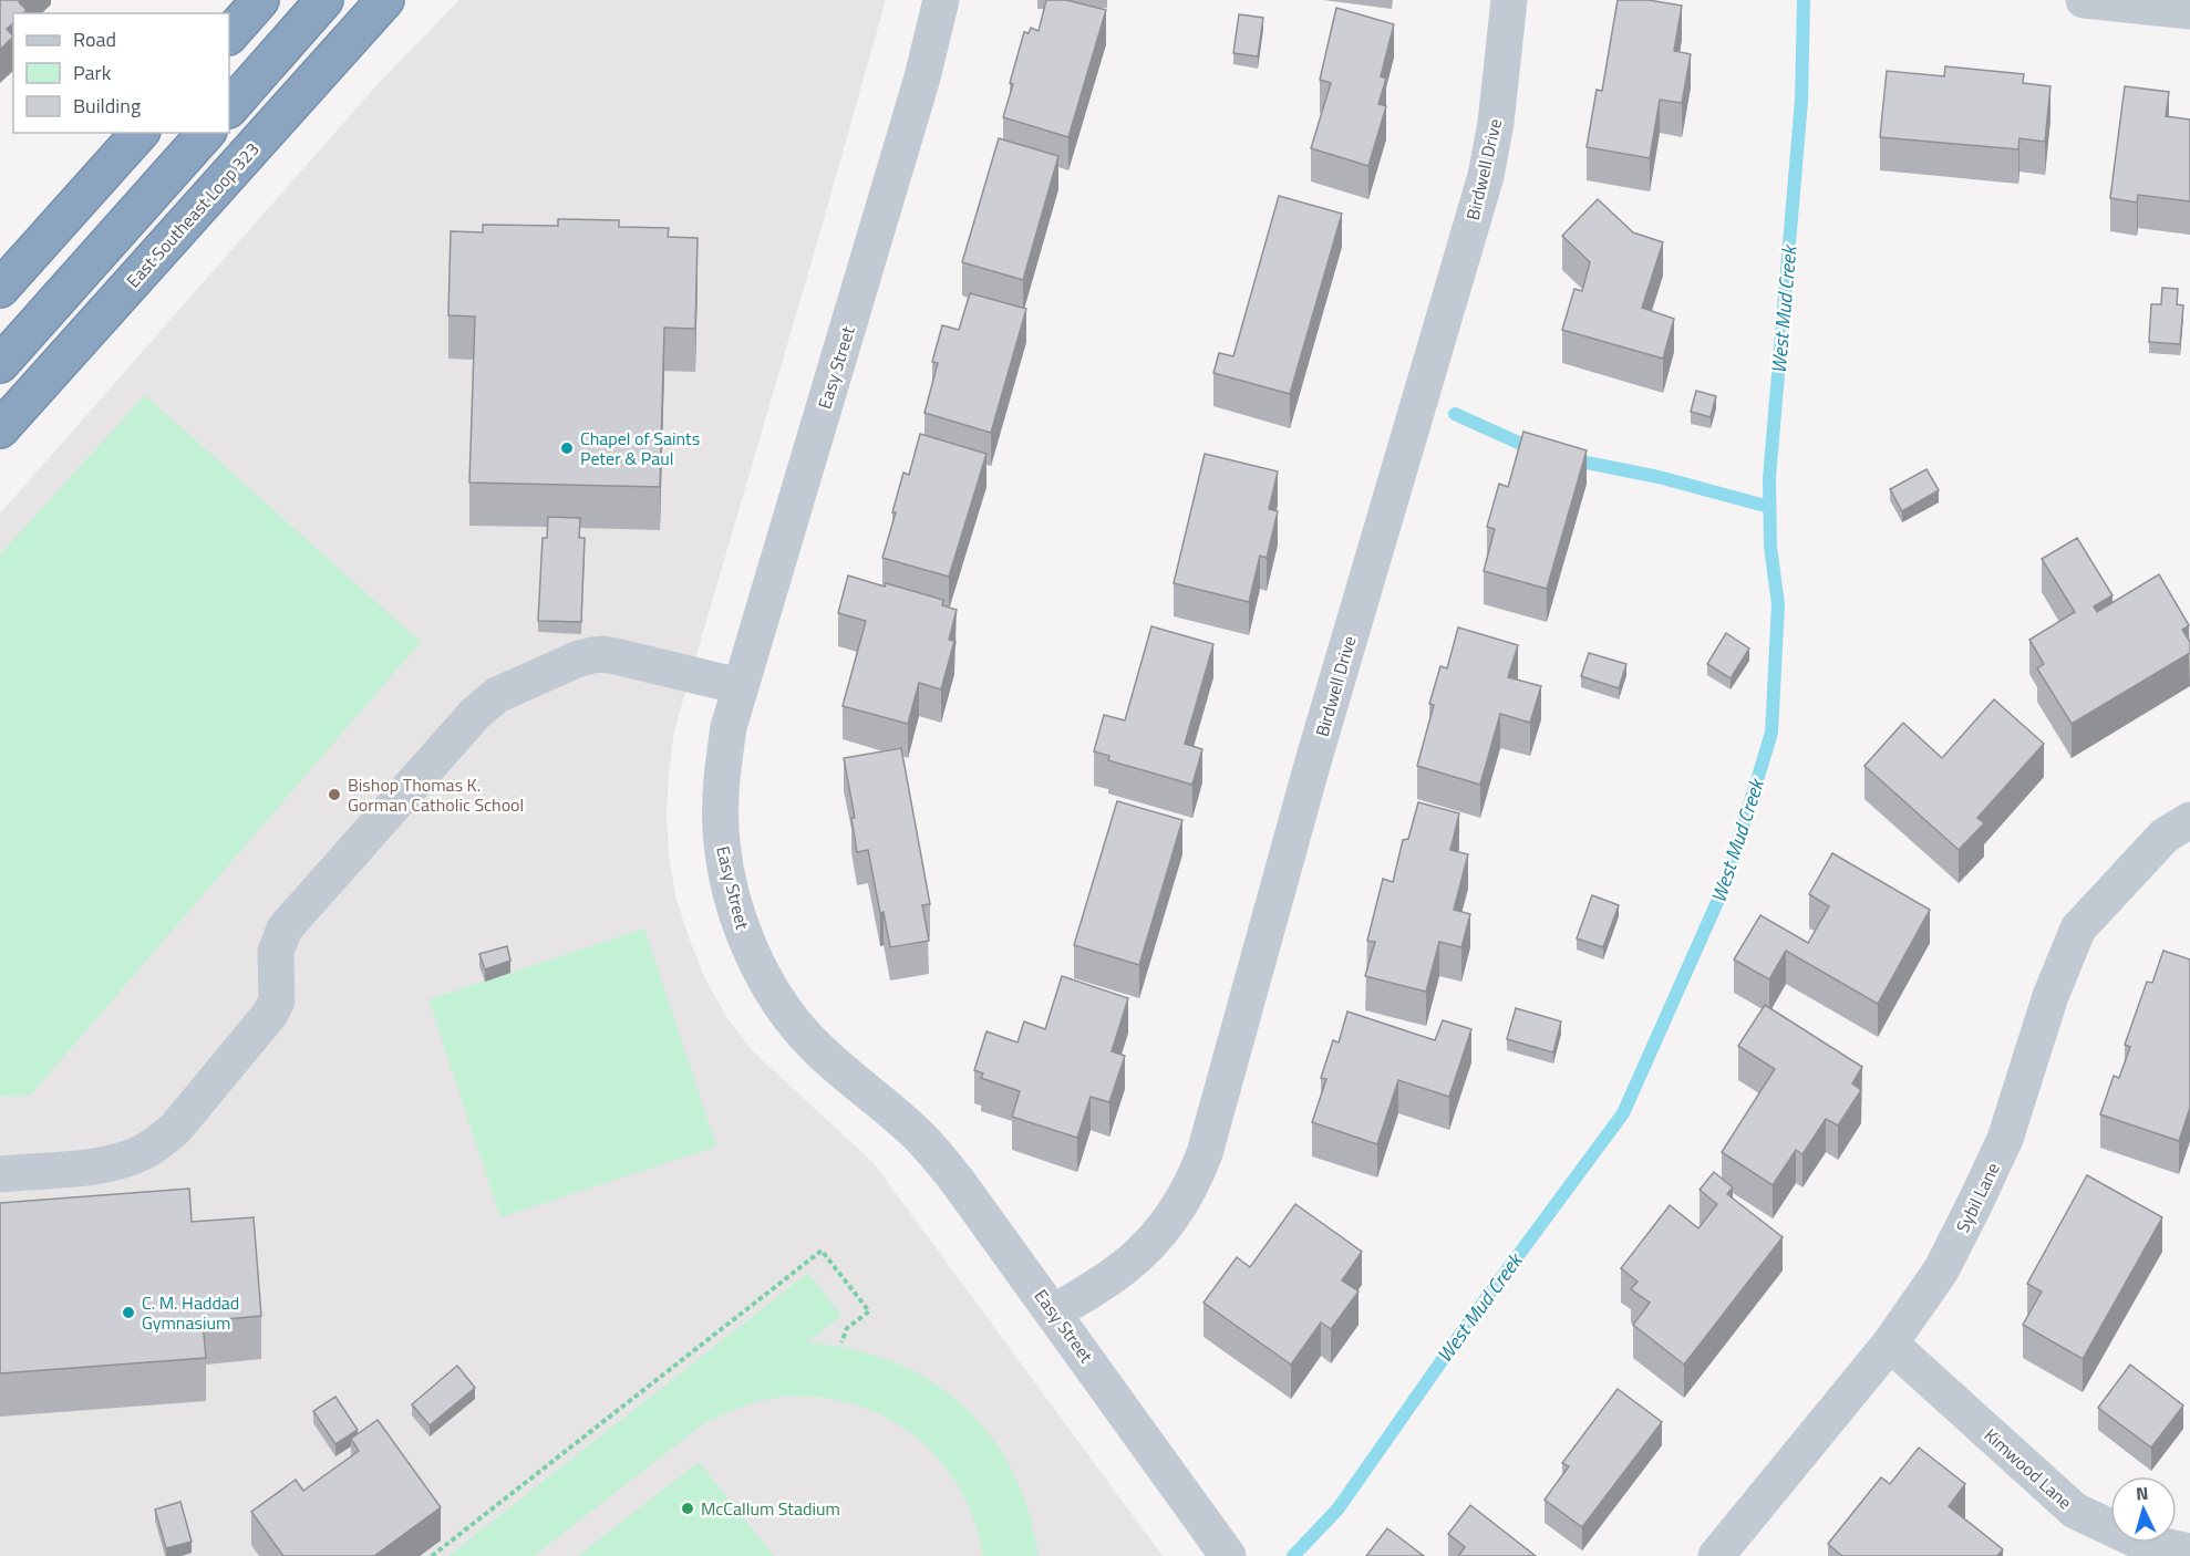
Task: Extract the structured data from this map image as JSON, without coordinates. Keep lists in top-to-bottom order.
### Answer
{
  "streets": {
    "highway": ["East Southeast Loop 323"],
    "street": [
      "Birdwell Drive",
      "Easy Street",
      "Sybil Lane",
      "Kimwood Lane"
    ]
  },
  "crossings": [
    ["Birdwell Drive", "Easy Street"],
    ["Sybil Lane", "Kimwood Lane"]
  ],
  "water": ["West Mud Creek"],
  "places": [
    "Chapel of Saints Peter & Paul",
    "Bishop Thomas K. Gorman Catholic School",
    "C. M. Haddad Gymnasium",
    "McCallum Stadium"
  ],
  "legend": ["Road", "Park", "Building"],
  "north": "top"
}
